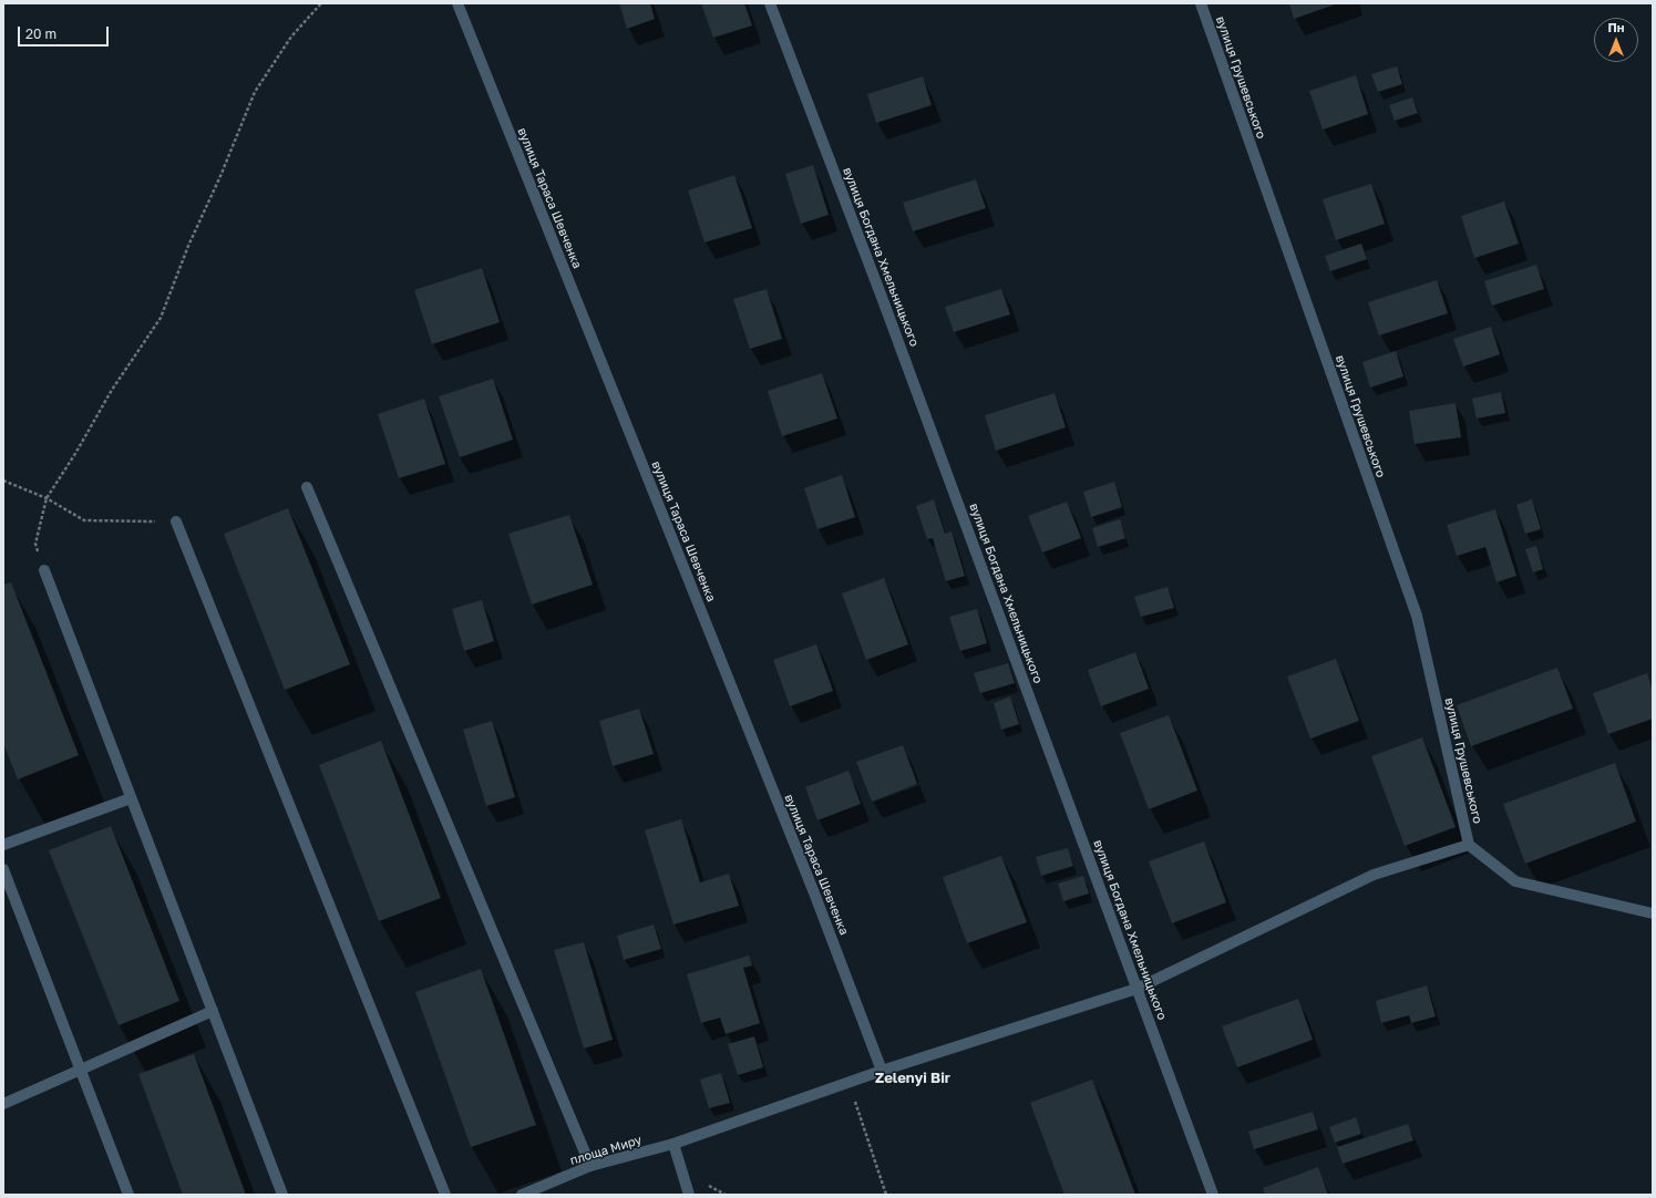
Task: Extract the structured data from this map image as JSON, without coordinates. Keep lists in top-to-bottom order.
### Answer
{
  "streets": {
    "street": [
      "вулиця Грушевського",
      "вулиця Тараса Шевченка",
      "вулиця Богдана Хмельницького",
      "площа Миру"
    ]
  },
  "crossings": [
    ["вулиця Грушевського", "площа Миру"],
    ["вулиця Тараса Шевченка", "площа Миру"],
    ["вулиця Богдана Хмельницького", "площа Миру"]
  ],
  "districts": ["Zelenyi Bir"],
  "scale_bar": "20 m",
  "north": "top"
}
